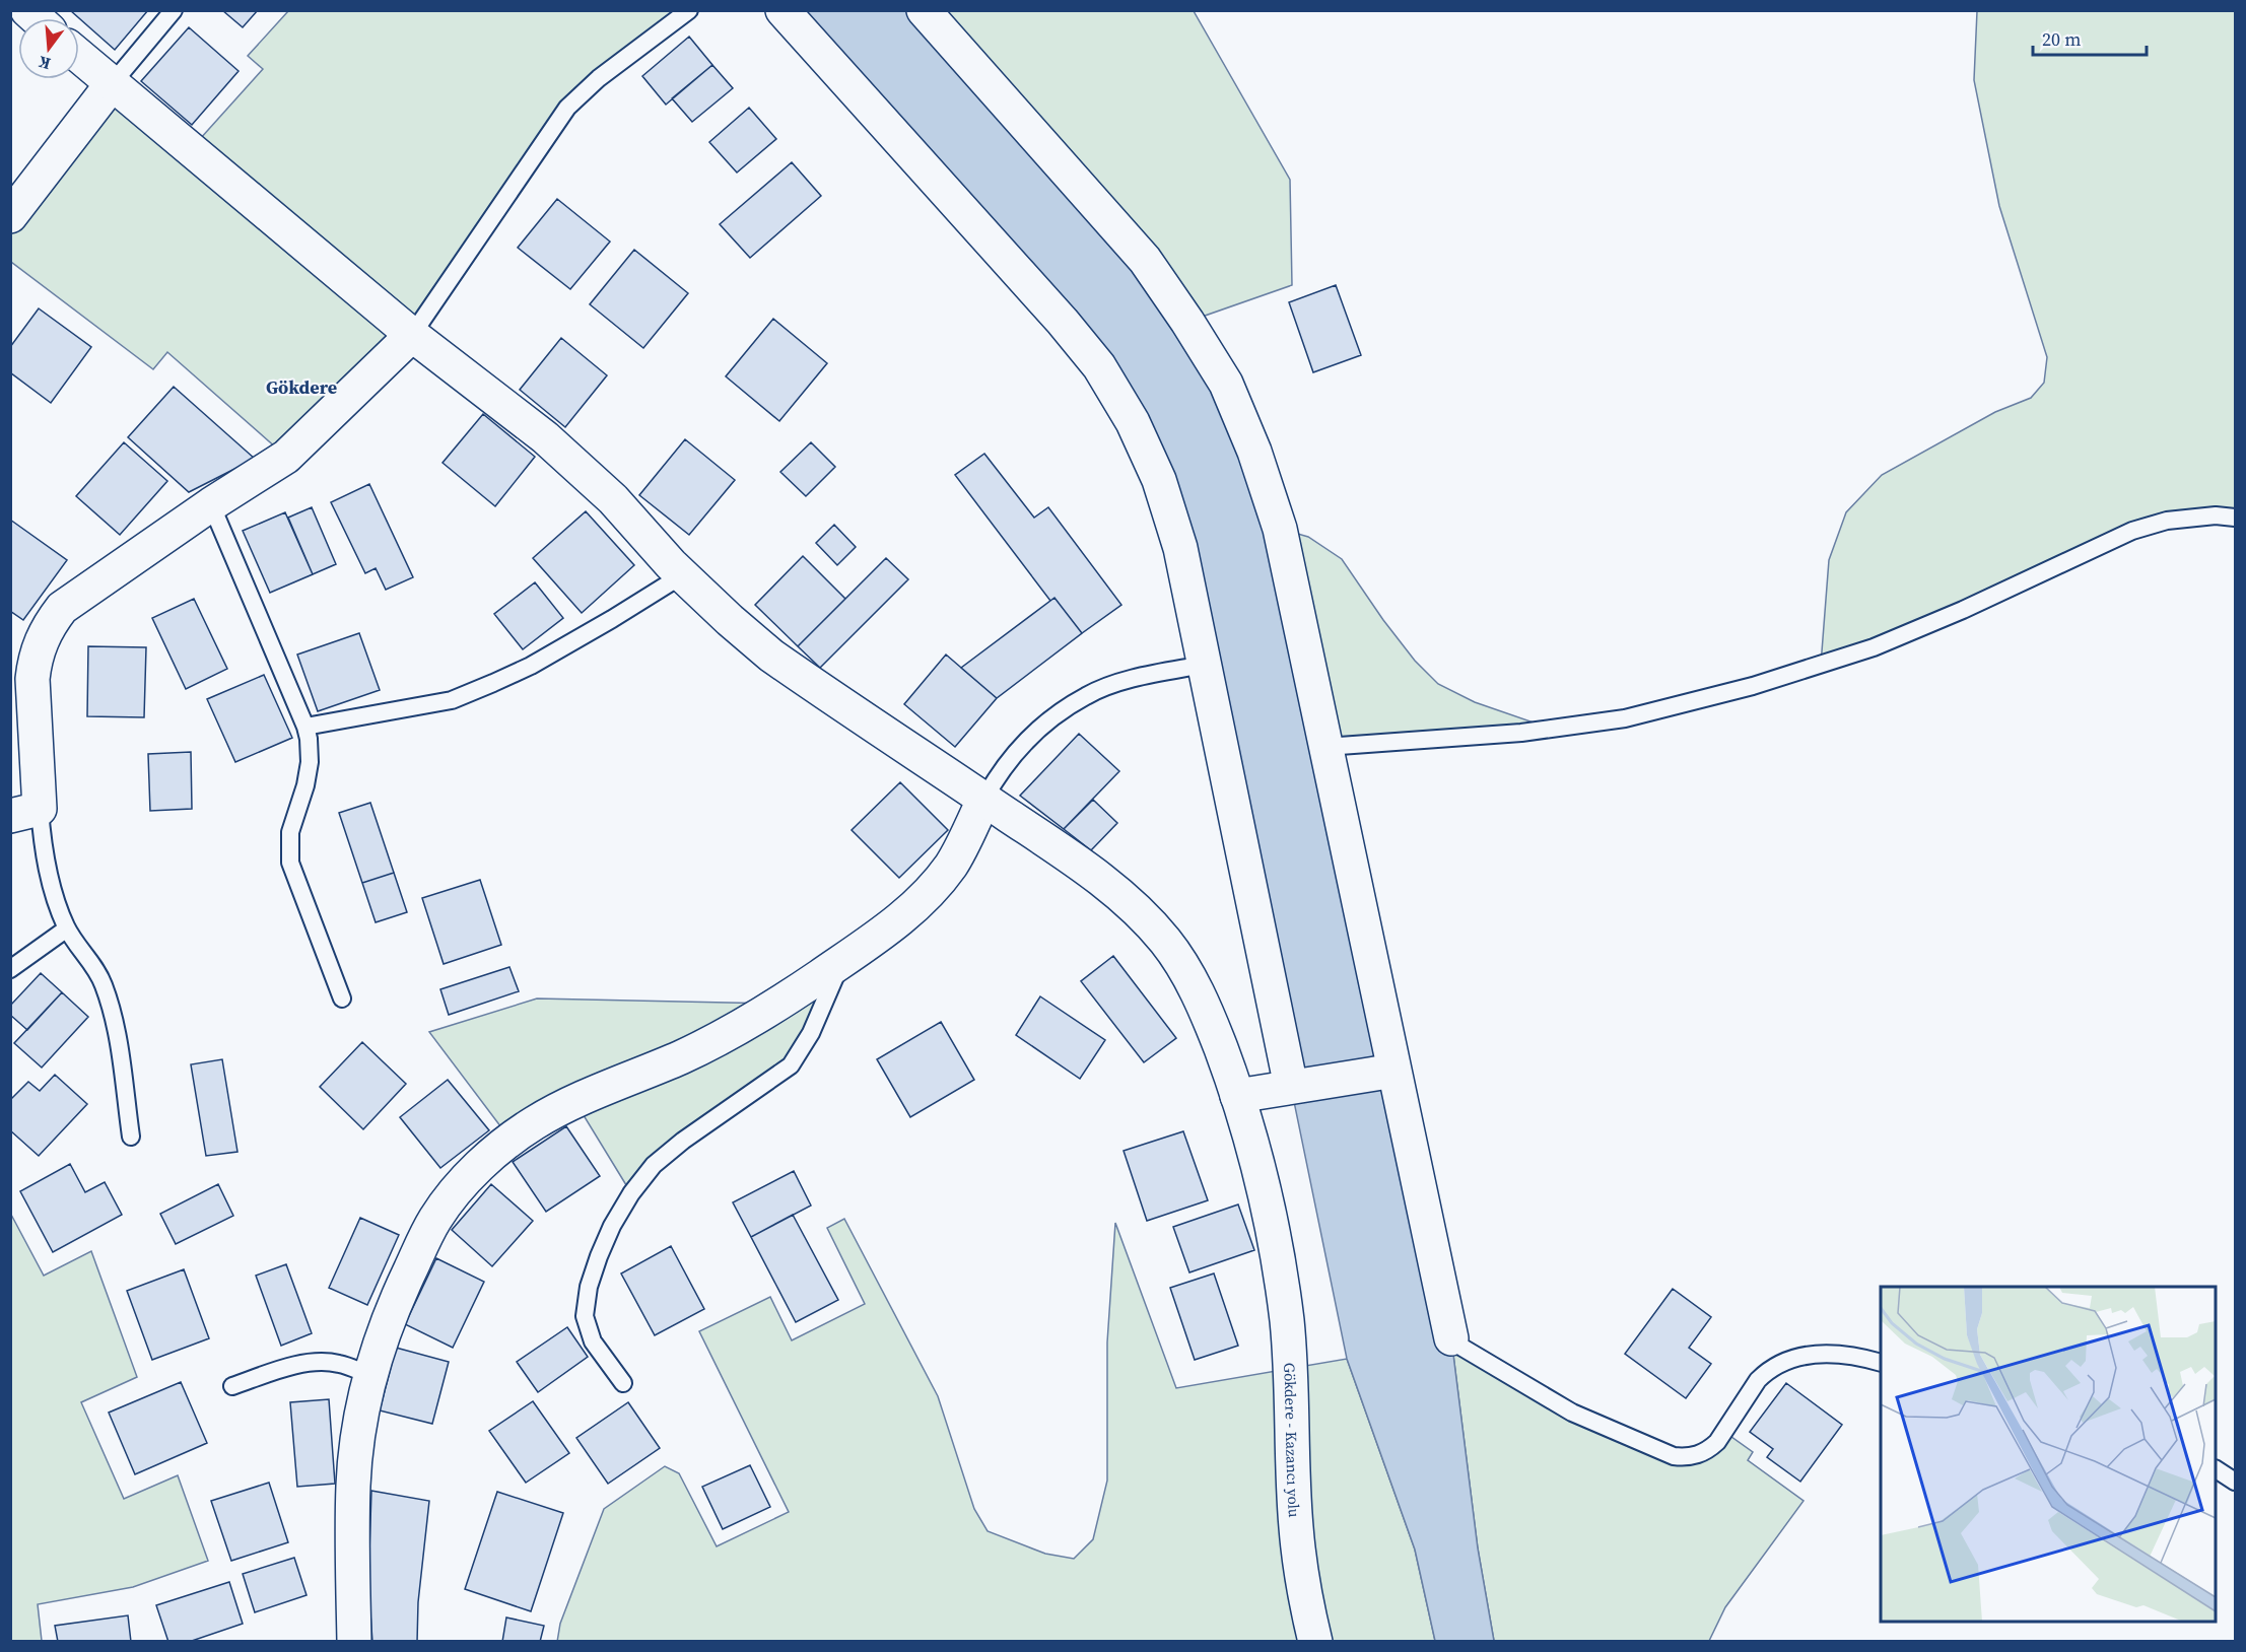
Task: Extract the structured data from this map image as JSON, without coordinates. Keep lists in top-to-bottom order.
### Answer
{
  "streets": {
    "street": ["Gökdere - Kazancı yolu"]
  },
  "districts": ["Gökdere"],
  "scale_bar": "20 m",
  "north": "bottom"
}
